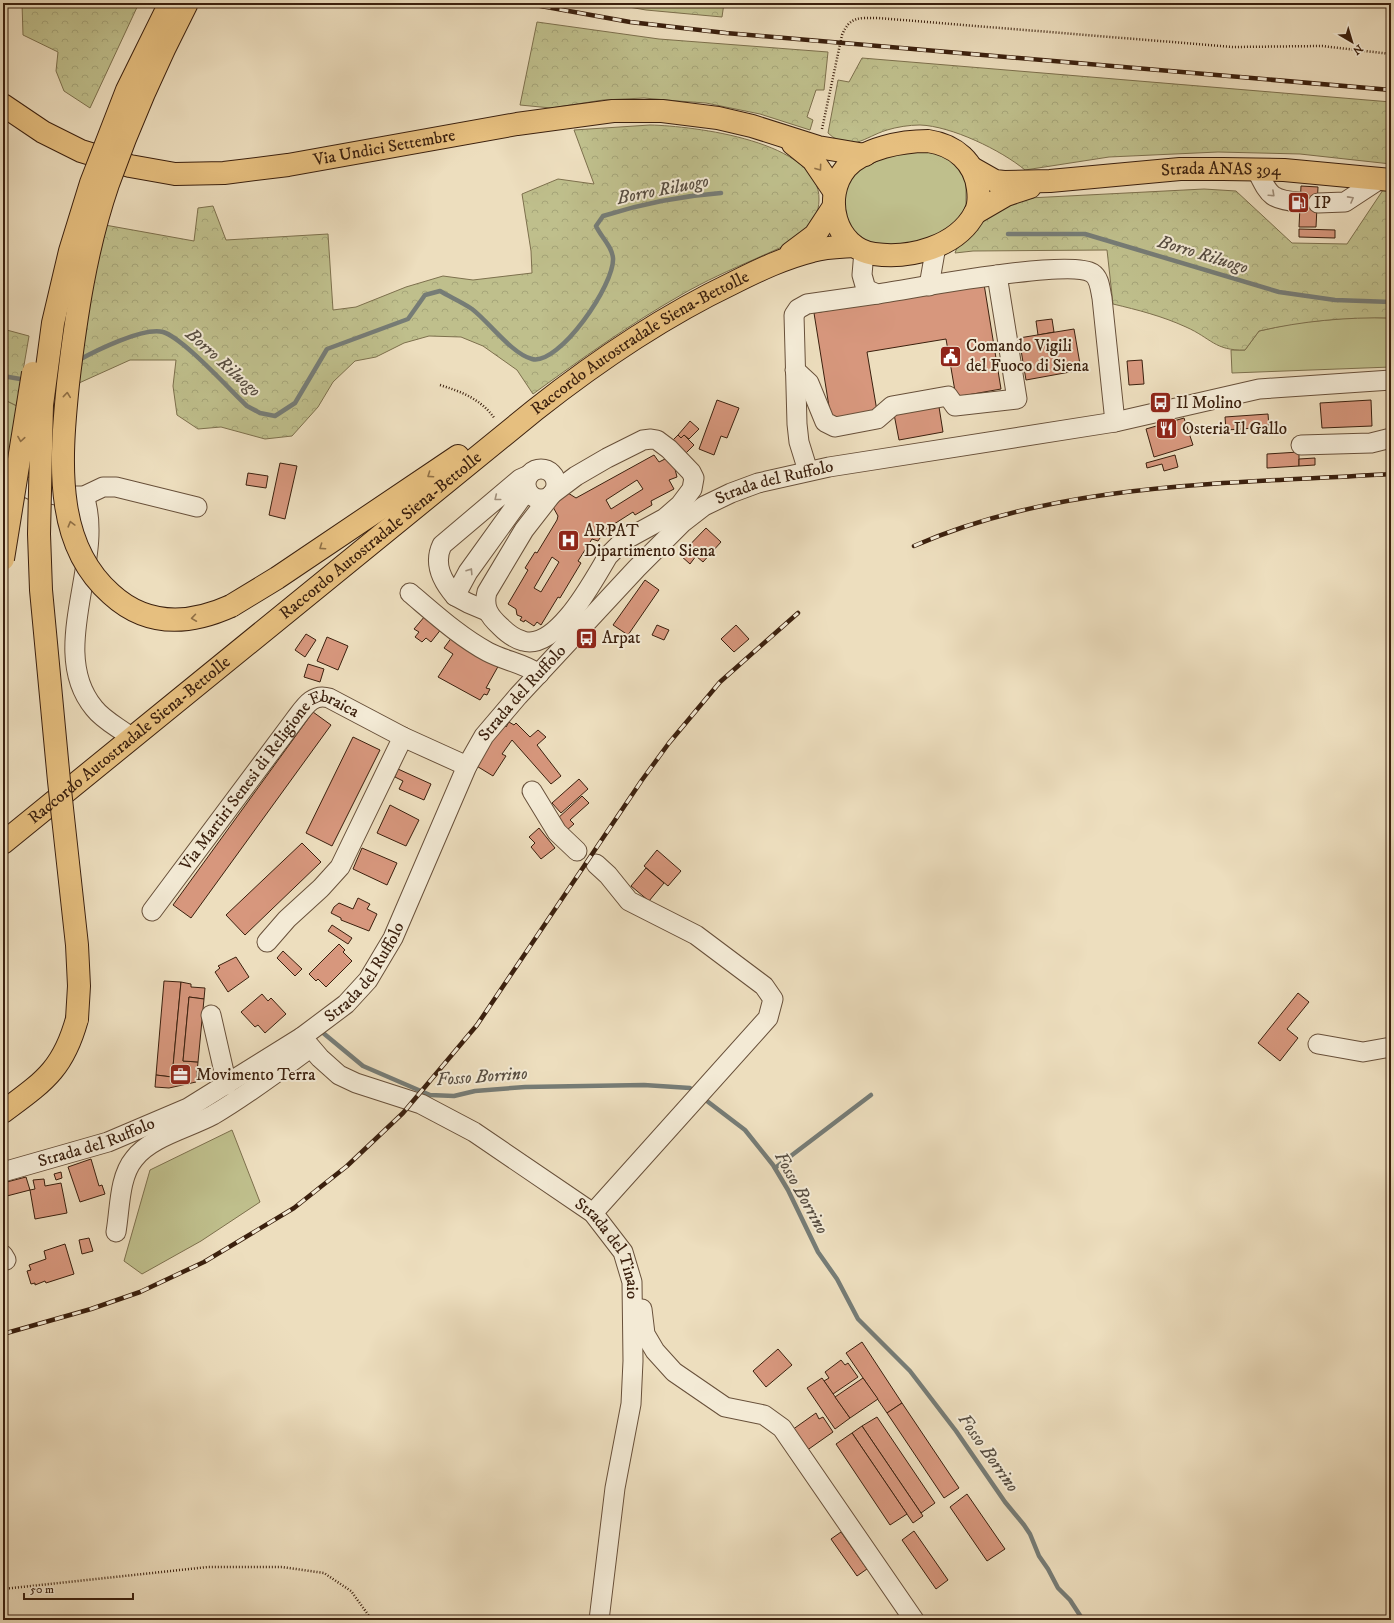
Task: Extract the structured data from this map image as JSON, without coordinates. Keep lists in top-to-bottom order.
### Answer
{
  "streets": {
    "main road": ["Via Undici Settembre", "Strada ANAS 394", "Raccordo Autostradale Siena-Bettolle"],
    "street": ["Strada del Ruffolo", "Via Martiri Senesi di Religione Ebraica", "Strada del Tinaio"]
  },
  "crossings": [
    ["Via Undici Settembre", "Strada ANAS 394"],
    ["Via Undici Settembre", "Raccordo Autostradale Siena-Bettolle"],
    ["Strada ANAS 394", "Raccordo Autostradale Siena-Bettolle"],
    ["Strada del Ruffolo", "Via Martiri Senesi di Religione Ebraica"],
    ["Strada del Ruffolo", "Strada del Tinaio"]
  ],
  "water": ["Borro Riluogo", "Fosso Borrino"],
  "places": {
    "fuel station": ["IP"],
    "public building": ["Comando Vigili del Fuoco di Siena"],
    "bus stop": ["Il Molino", "Arpat"],
    "restaurant": ["Osteria Il Gallo"],
    "hospital": ["ARPAT Dipartimento Siena"],
    "office": ["Movimento Terra"]
  },
  "scale_bar": "50 m",
  "north": "bottom right"
}
